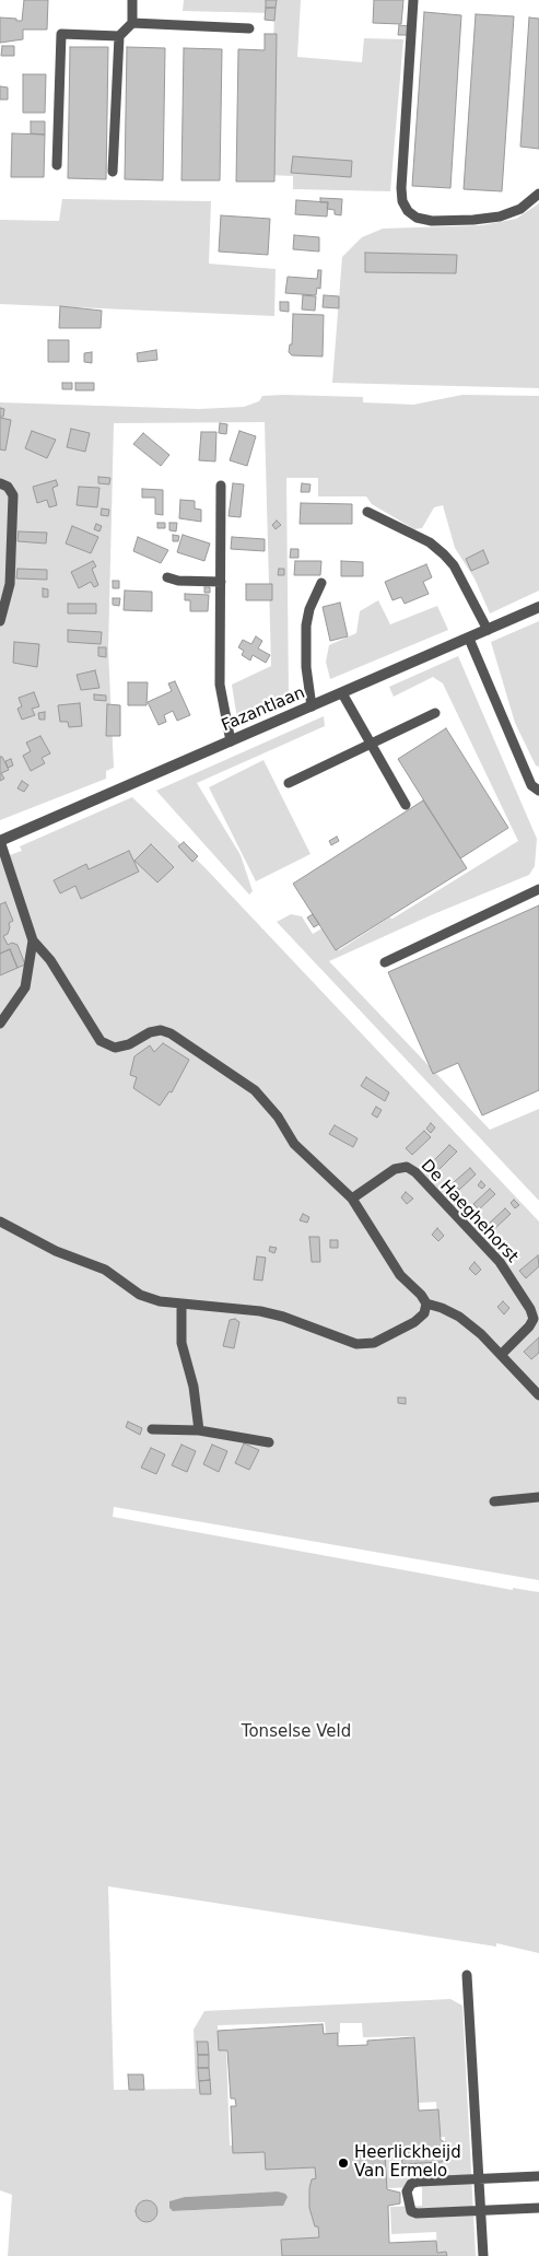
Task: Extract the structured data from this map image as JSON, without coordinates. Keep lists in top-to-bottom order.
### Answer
{
  "streets": {
    "street": ["Fazantlaan"],
    "lane": ["De Haeghehorst"]
  },
  "parks": ["Tonselse Veld"],
  "places": ["Heerlickheijd Van Ermelo"]
}
